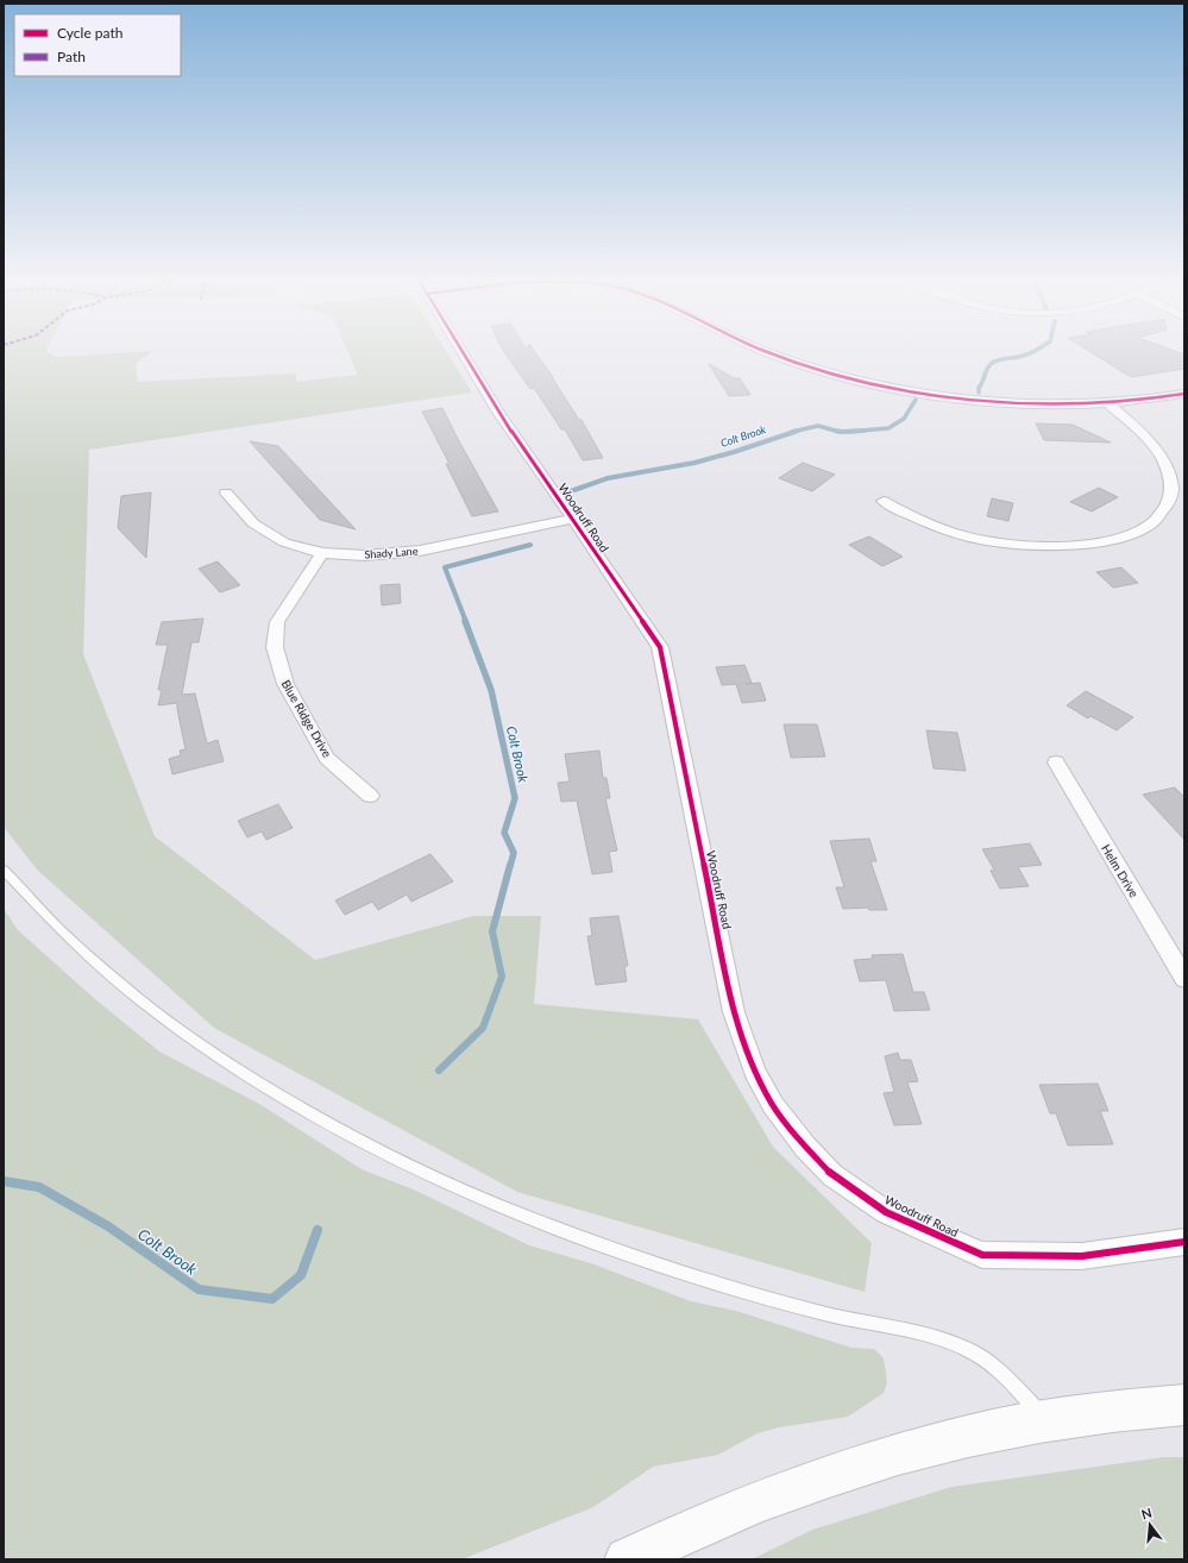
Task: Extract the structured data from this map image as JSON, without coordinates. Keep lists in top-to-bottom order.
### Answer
{
  "streets": {
    "street": [
      "Woodruff Road",
      "Shady Lane",
      "Blue Ridge Drive",
      "Helm Drive"
    ]
  },
  "crossings": [
    ["Woodruff Road", "Shady Lane"],
    ["Shady Lane", "Blue Ridge Drive"]
  ],
  "water": ["Colt Brook"],
  "legend": ["Cycle path", "Path"],
  "north": "top"
}
